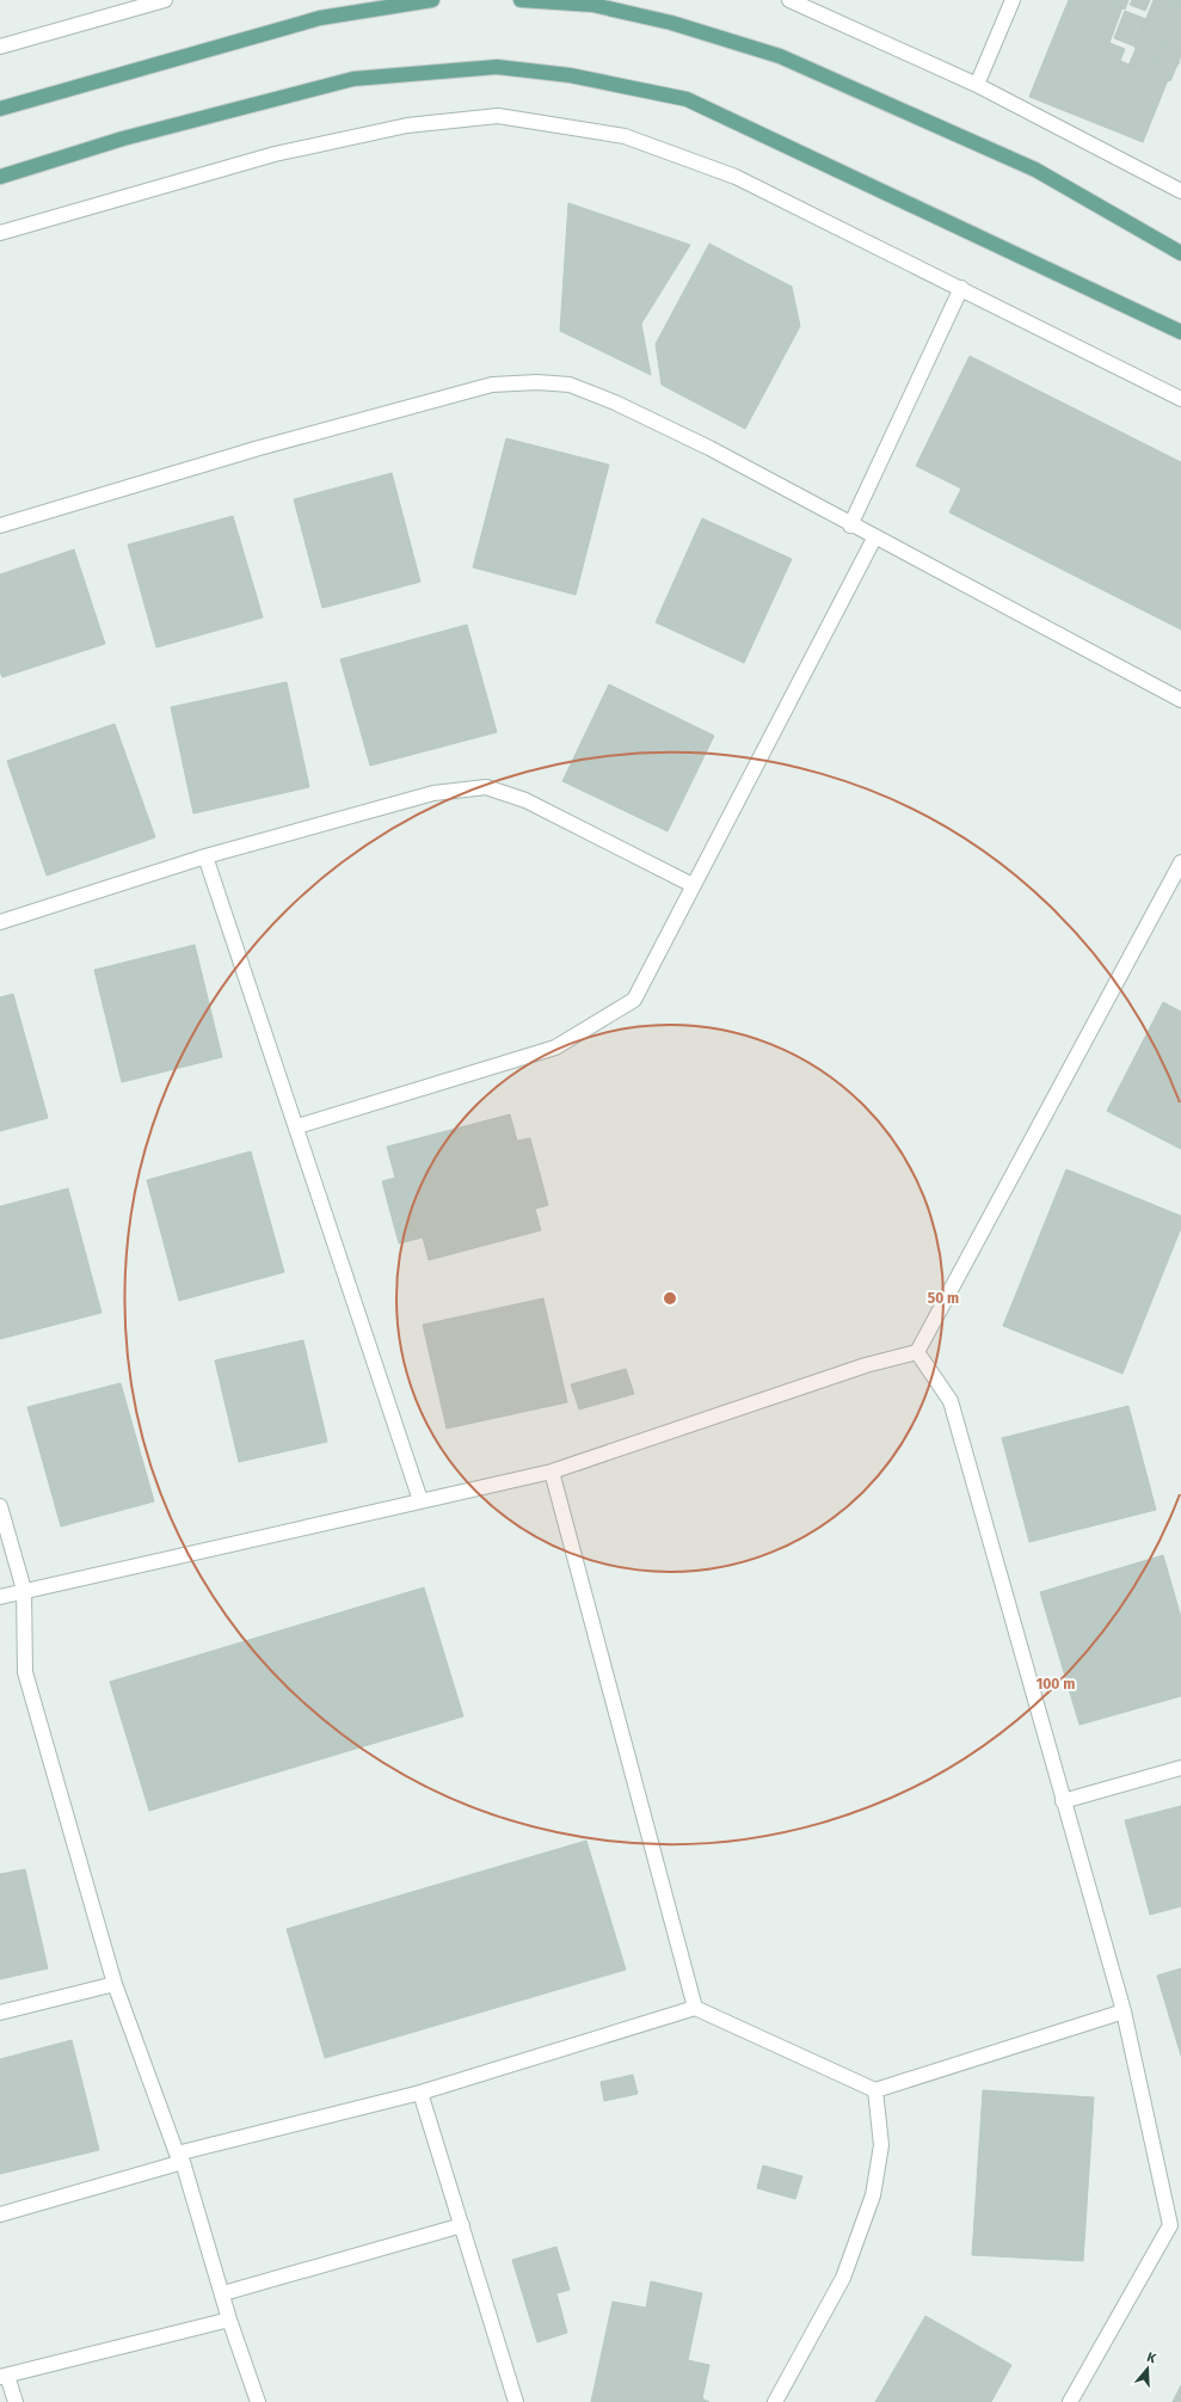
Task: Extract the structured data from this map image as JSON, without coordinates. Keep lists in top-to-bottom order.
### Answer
{
  "north": "top",
  "rings": ["50 m", "100 m"]
}
